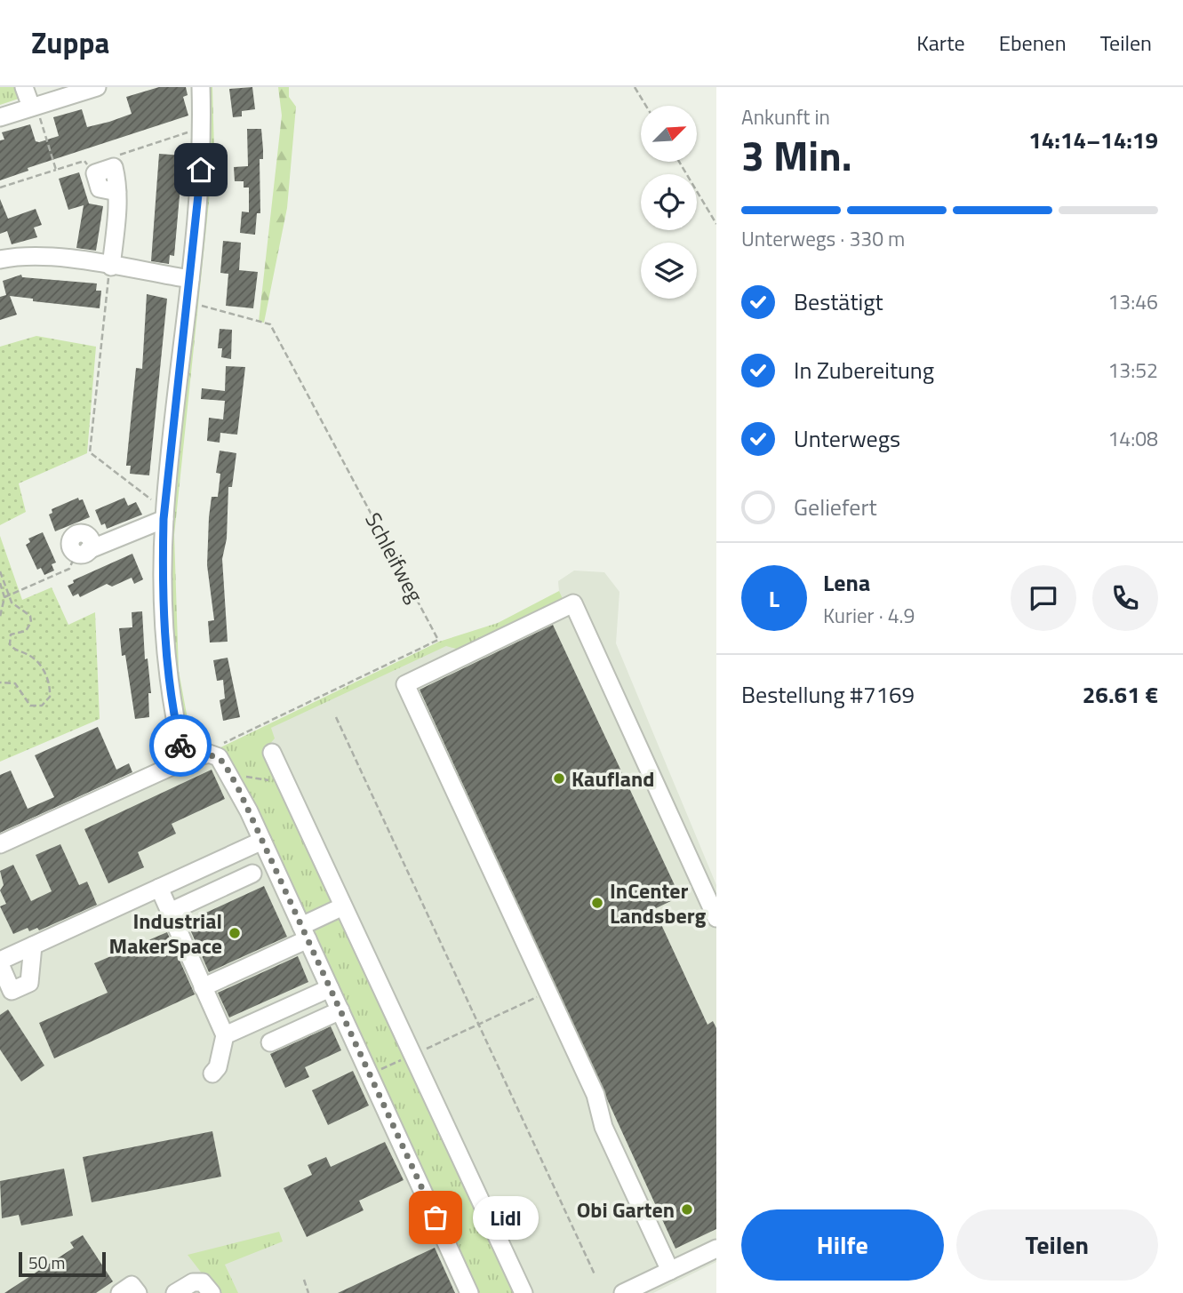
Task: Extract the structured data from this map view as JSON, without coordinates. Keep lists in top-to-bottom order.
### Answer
{
  "streets": {
    "path": ["Schleifweg"]
  },
  "places": [
    "Kaufland",
    "InCenter Landsberg",
    "Industrial MakerSpace",
    "Obi Garten",
    "Lidl"
  ],
  "scale_bar": "50 m",
  "north": "top right",
  "page": {
    "header": "Zuppa",
    "nav": ["Karte", "Ebenen", "Teilen"],
    "heading": ["3 Min.", "Ankunft in", "14:14–14:19"],
    "panel": [
      "Lena",
      "Kurier · 4.9",
      "Bestellung #7169",
      "26.61 €"
    ],
    "bar": "Unterwegs · 330 m",
    "list": [
      ["Bestätigt", "13:46"],
      ["In Zubereitung", "13:52"],
      ["Unterwegs", "14:08"],
      "Geliefert"
    ],
    "round": "L",
    "bubble": "Lidl",
    "buttons": ["Hilfe", "Teilen"],
    "scale": "50 m"
  }
}
